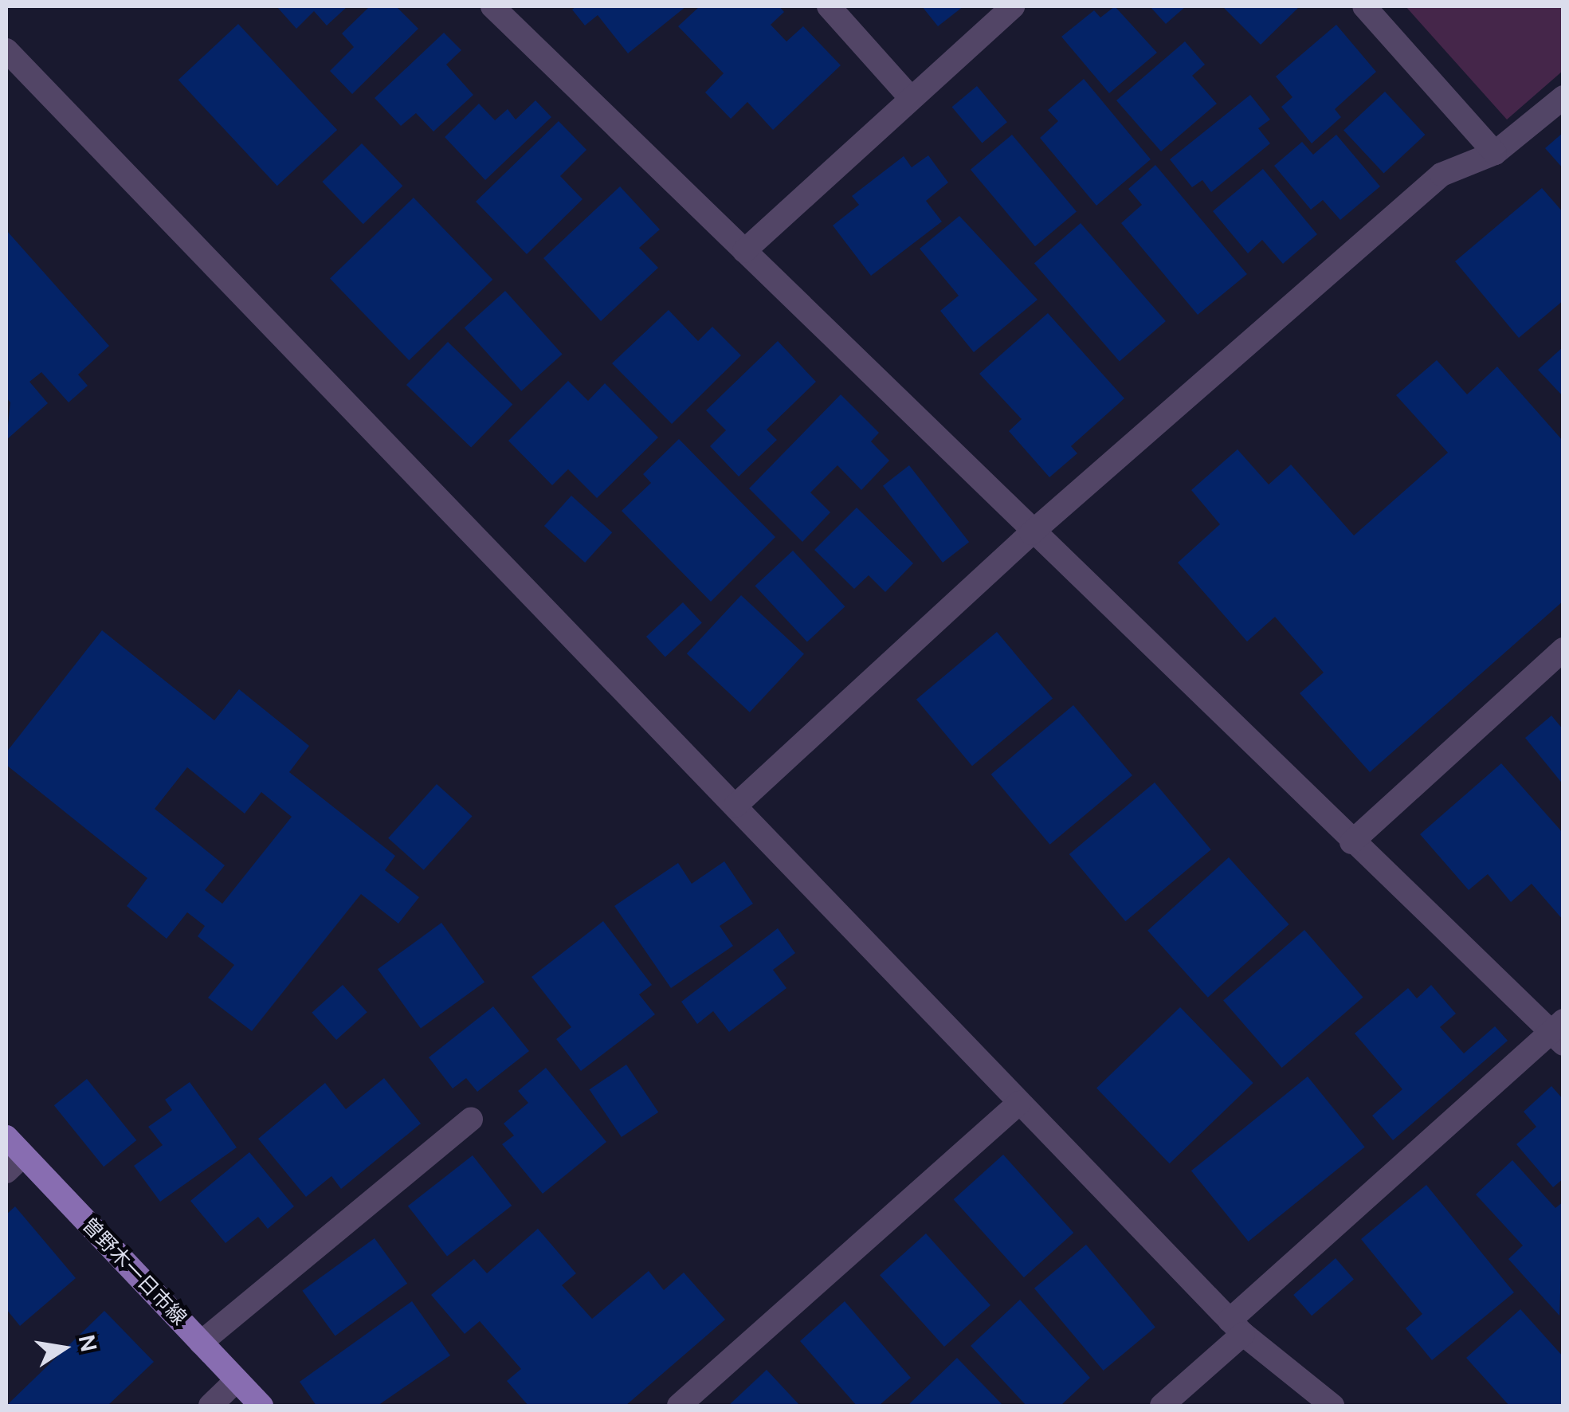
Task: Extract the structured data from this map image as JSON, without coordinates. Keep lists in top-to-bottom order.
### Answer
{
  "streets": {
    "main road": ["曽野木一日市線"]
  },
  "north": "right"
}
